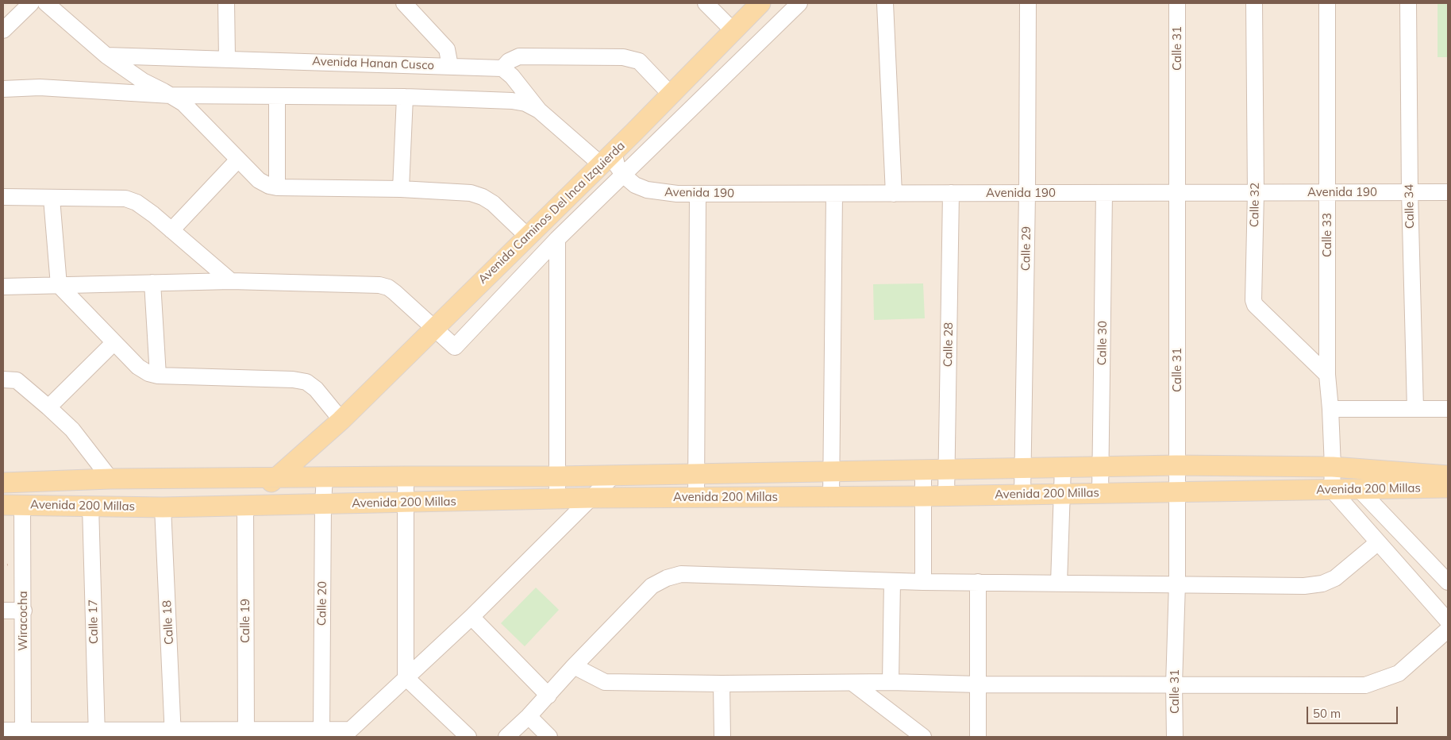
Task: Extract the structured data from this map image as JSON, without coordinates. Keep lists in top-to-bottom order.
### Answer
{
  "streets": {
    "main road": ["Avenida Caminos Del Inca Izquierda", "Avenida 200 Millas"],
    "street": [
      "Calle 31",
      "Avenida Hanan Cusco",
      "Avenida 190",
      "Calle 32",
      "Calle 34",
      "Calle 33",
      "Calle 29",
      "Calle 30",
      "Calle 28",
      "Calle 20",
      "Wiracocha",
      "Calle 19",
      "Calle 17",
      "Calle 18"
    ]
  },
  "crossings": [
    ["Calle 31", "Avenida 190"],
    ["Calle 31", "Avenida 200 Millas"],
    ["Avenida 190", "Calle 32"],
    ["Avenida 190", "Calle 34"],
    ["Avenida 190", "Avenida Caminos Del Inca Izquierda"],
    ["Avenida 190", "Calle 33"],
    ["Avenida 190", "Calle 29"],
    ["Avenida 190", "Calle 30"],
    ["Avenida 190", "Calle 28"],
    ["Calle 32", "Calle 33"],
    ["Avenida Caminos Del Inca Izquierda", "Avenida 200 Millas"],
    ["Avenida Caminos Del Inca Izquierda", "Calle 19"],
    ["Calle 33", "Avenida 200 Millas"],
    ["Calle 29", "Avenida 200 Millas"],
    ["Calle 30", "Avenida 200 Millas"],
    ["Calle 28", "Avenida 200 Millas"],
    ["Avenida 200 Millas", "Calle 20"],
    ["Avenida 200 Millas", "Wiracocha"],
    ["Avenida 200 Millas", "Calle 19"],
    ["Avenida 200 Millas", "Calle 17"],
    ["Avenida 200 Millas", "Calle 18"]
  ],
  "scale_bar": "50 m"
}
